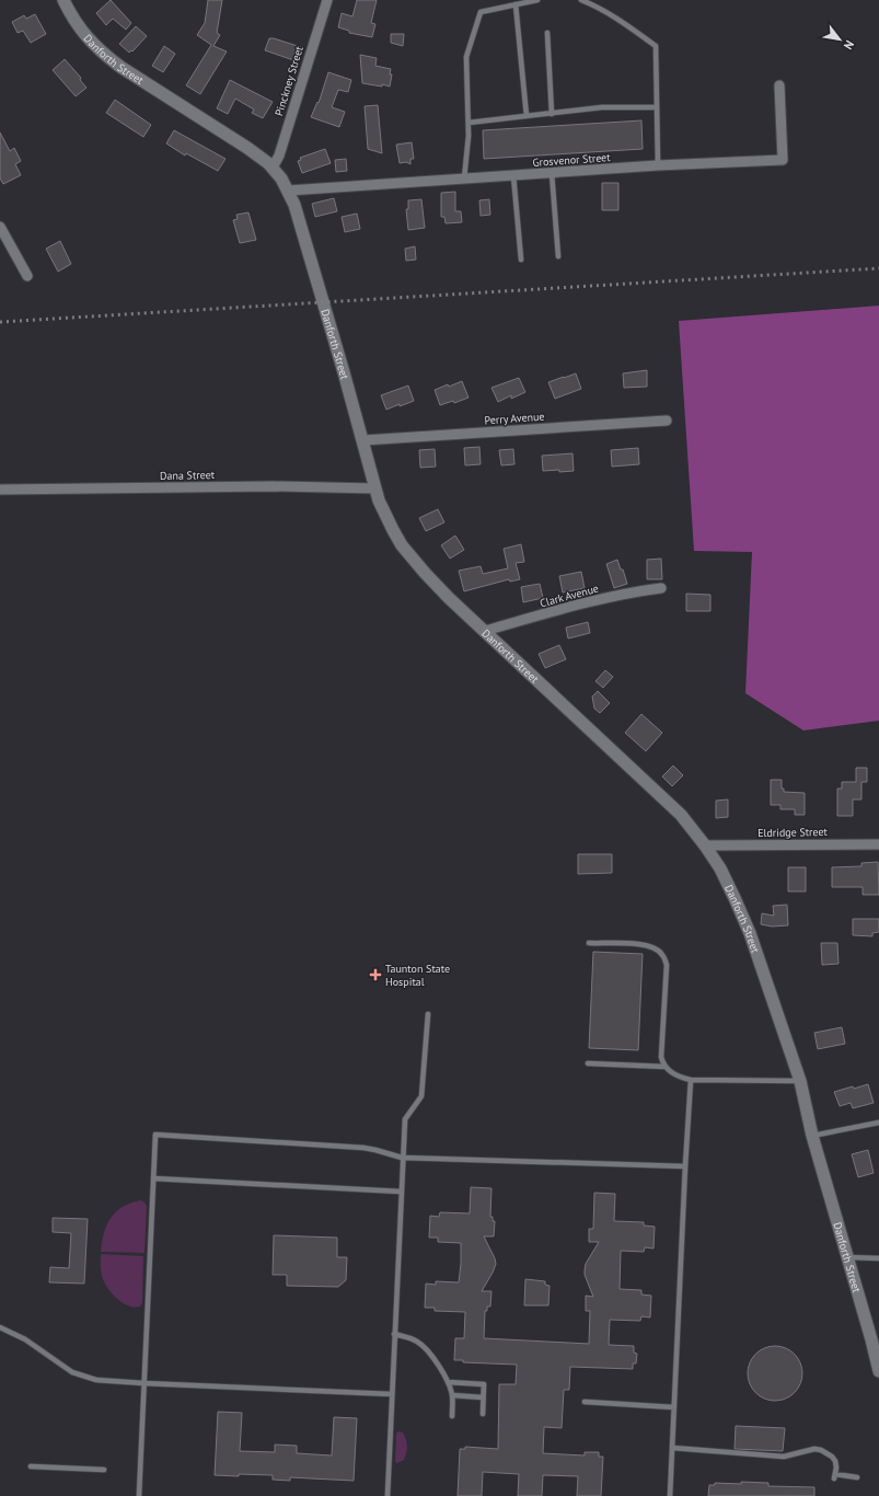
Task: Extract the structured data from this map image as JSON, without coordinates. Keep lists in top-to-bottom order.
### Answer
{
  "streets": {
    "street": [
      "Danforth Street",
      "Pinckney Street",
      "Grosvenor Street",
      "Perry Avenue",
      "Dana Street",
      "Clark Avenue",
      "Eldridge Street"
    ]
  },
  "crossings": [
    ["Danforth Street", "Pinckney Street"],
    ["Danforth Street", "Grosvenor Street"],
    ["Danforth Street", "Perry Avenue"],
    ["Danforth Street", "Dana Street"],
    ["Danforth Street", "Clark Avenue"],
    ["Danforth Street", "Eldridge Street"]
  ],
  "places": {
    "health": ["Taunton State Hospital"]
  },
  "north": "bottom right"
}
